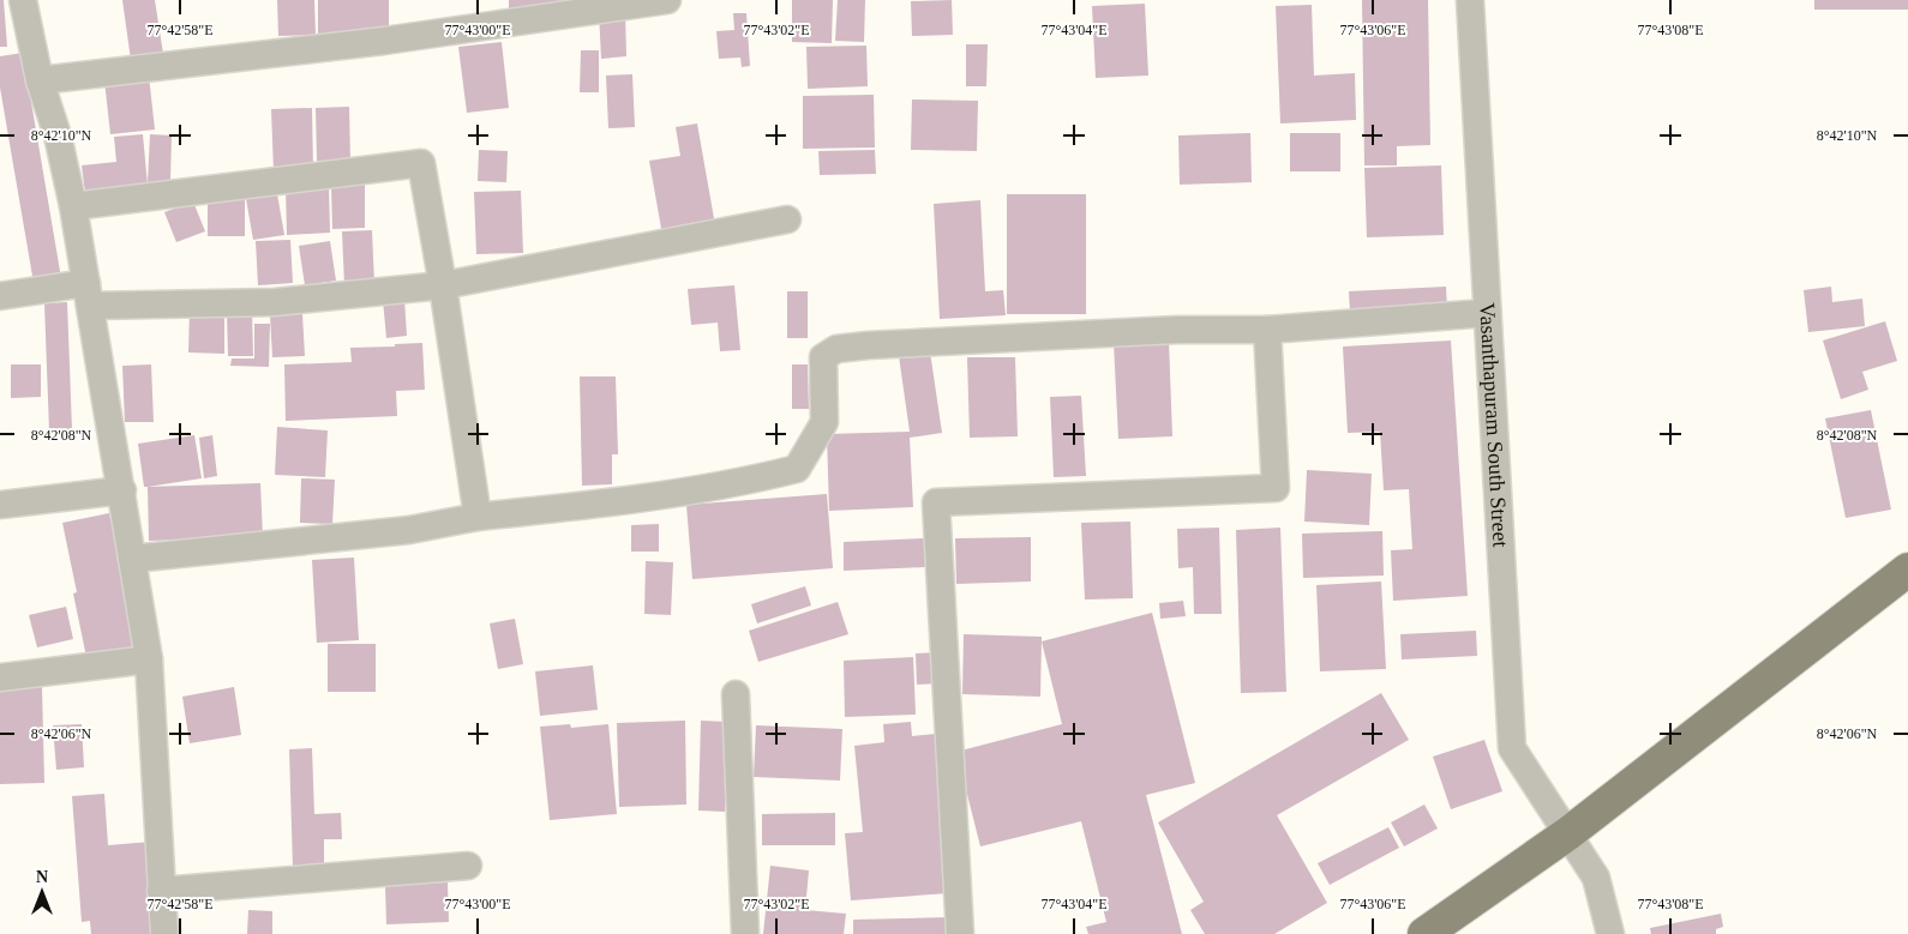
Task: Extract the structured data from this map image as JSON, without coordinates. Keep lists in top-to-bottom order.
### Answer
{
  "streets": {
    "street": ["Vasanthapuram South Street"]
  },
  "north": "top",
  "coordinates": [
    "77°42'58\"E",
    "77°43'00\"E",
    "77°43'02\"E",
    "77°43'04\"E",
    "77°43'06\"E",
    "77°43'08\"E",
    "8°42'10\"N",
    "8°42'08\"N",
    "8°42'06\"N"
  ]
}
